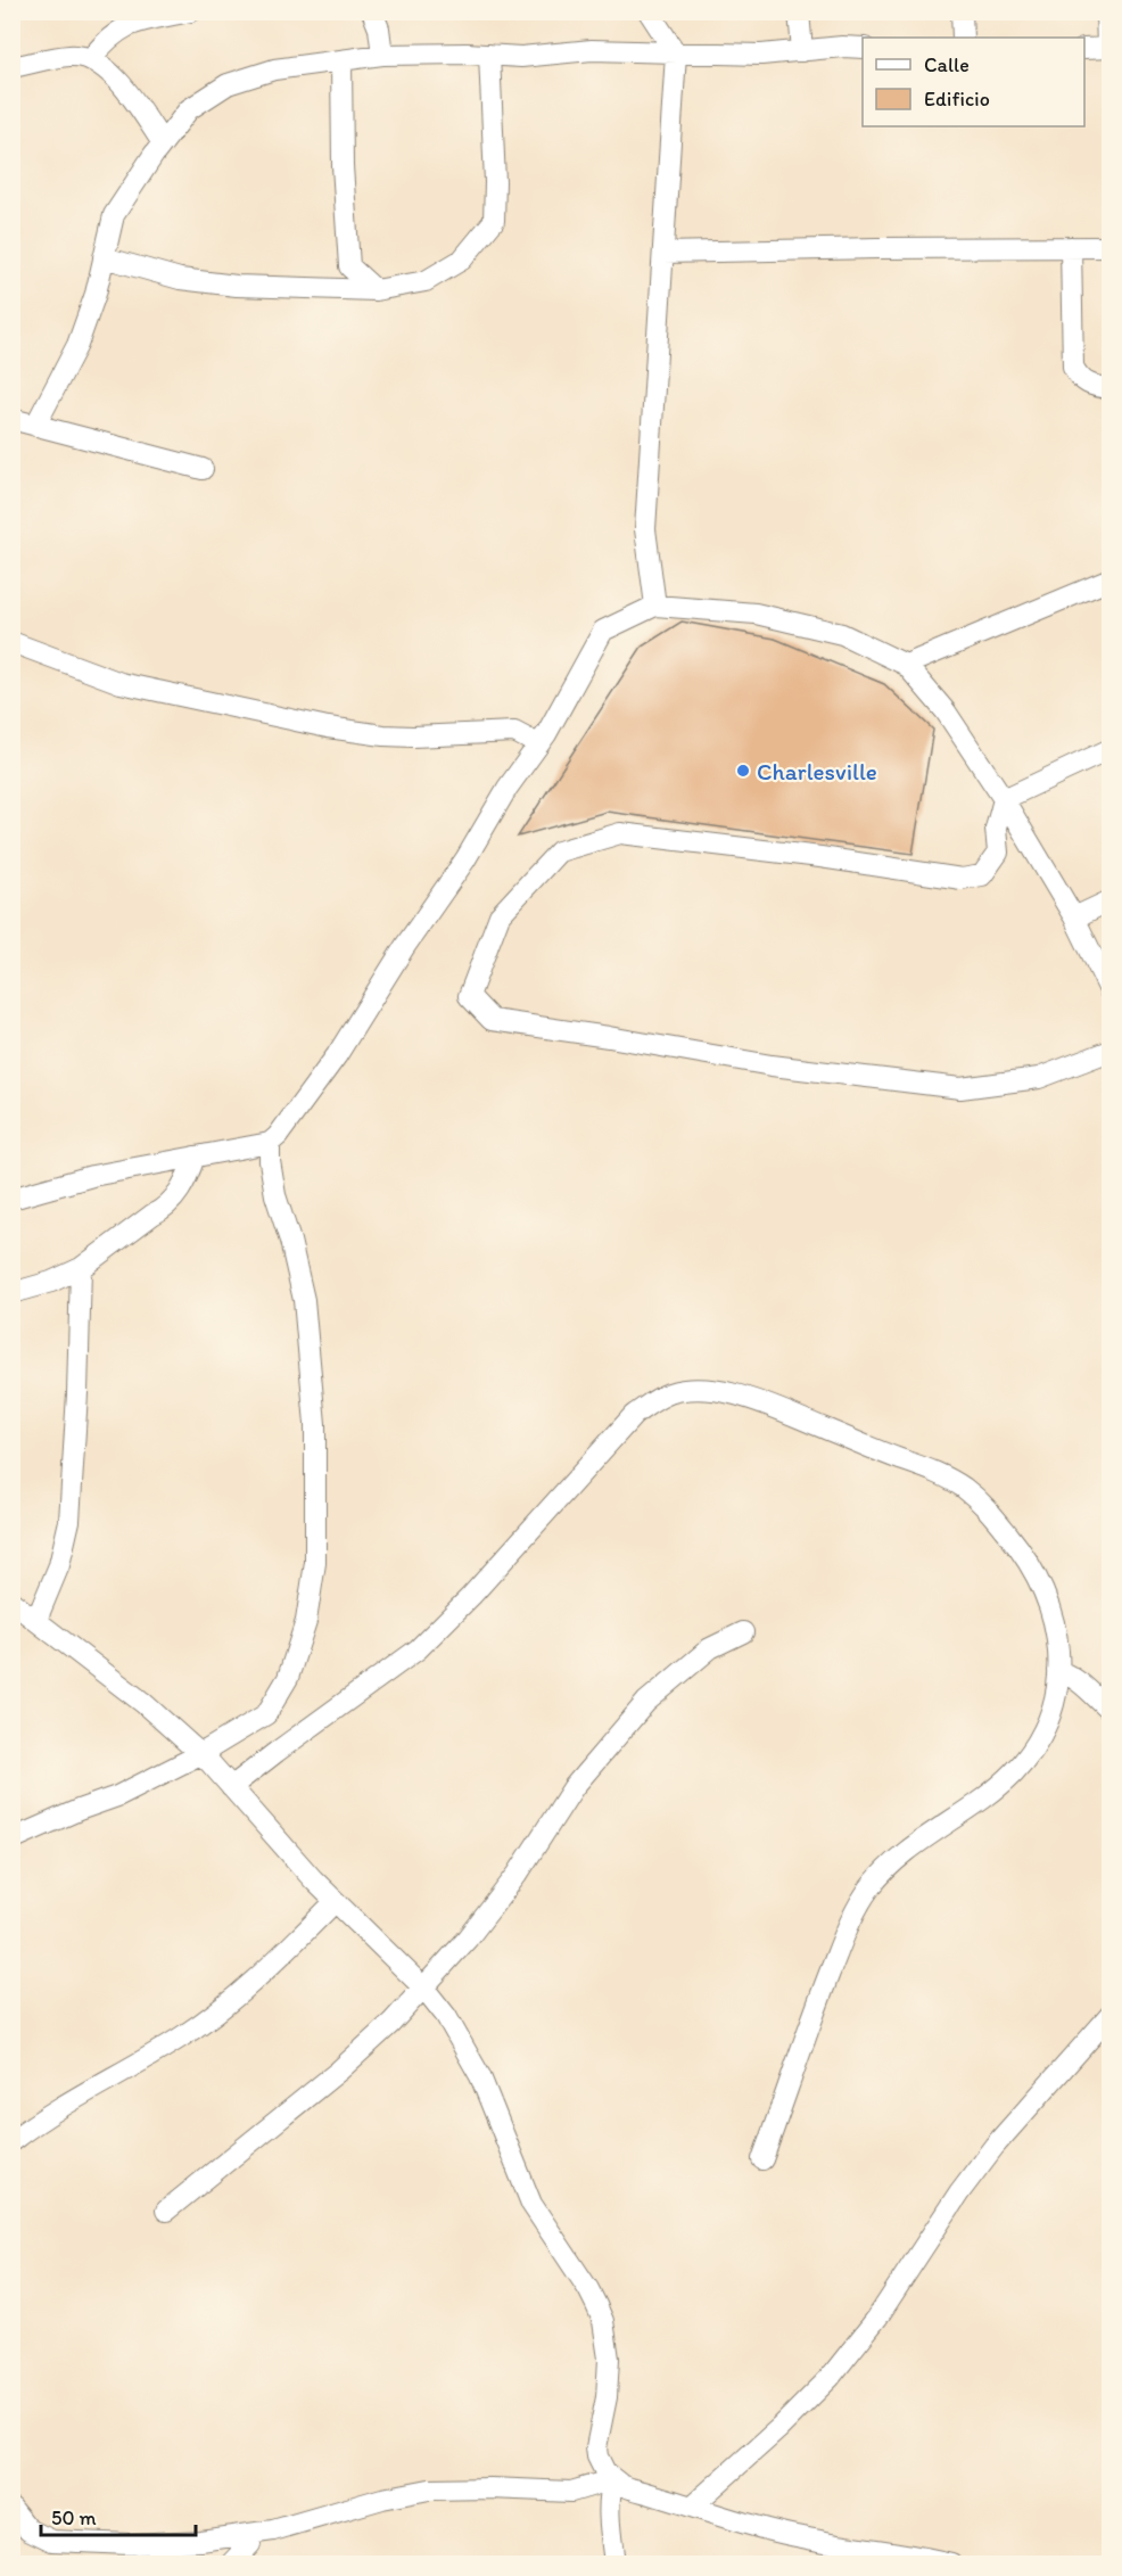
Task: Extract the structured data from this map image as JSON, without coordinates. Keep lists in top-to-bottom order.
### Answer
{
  "places": ["Charlesville"],
  "legend": ["Calle", "Edificio"],
  "scale_bar": "50 m"
}
